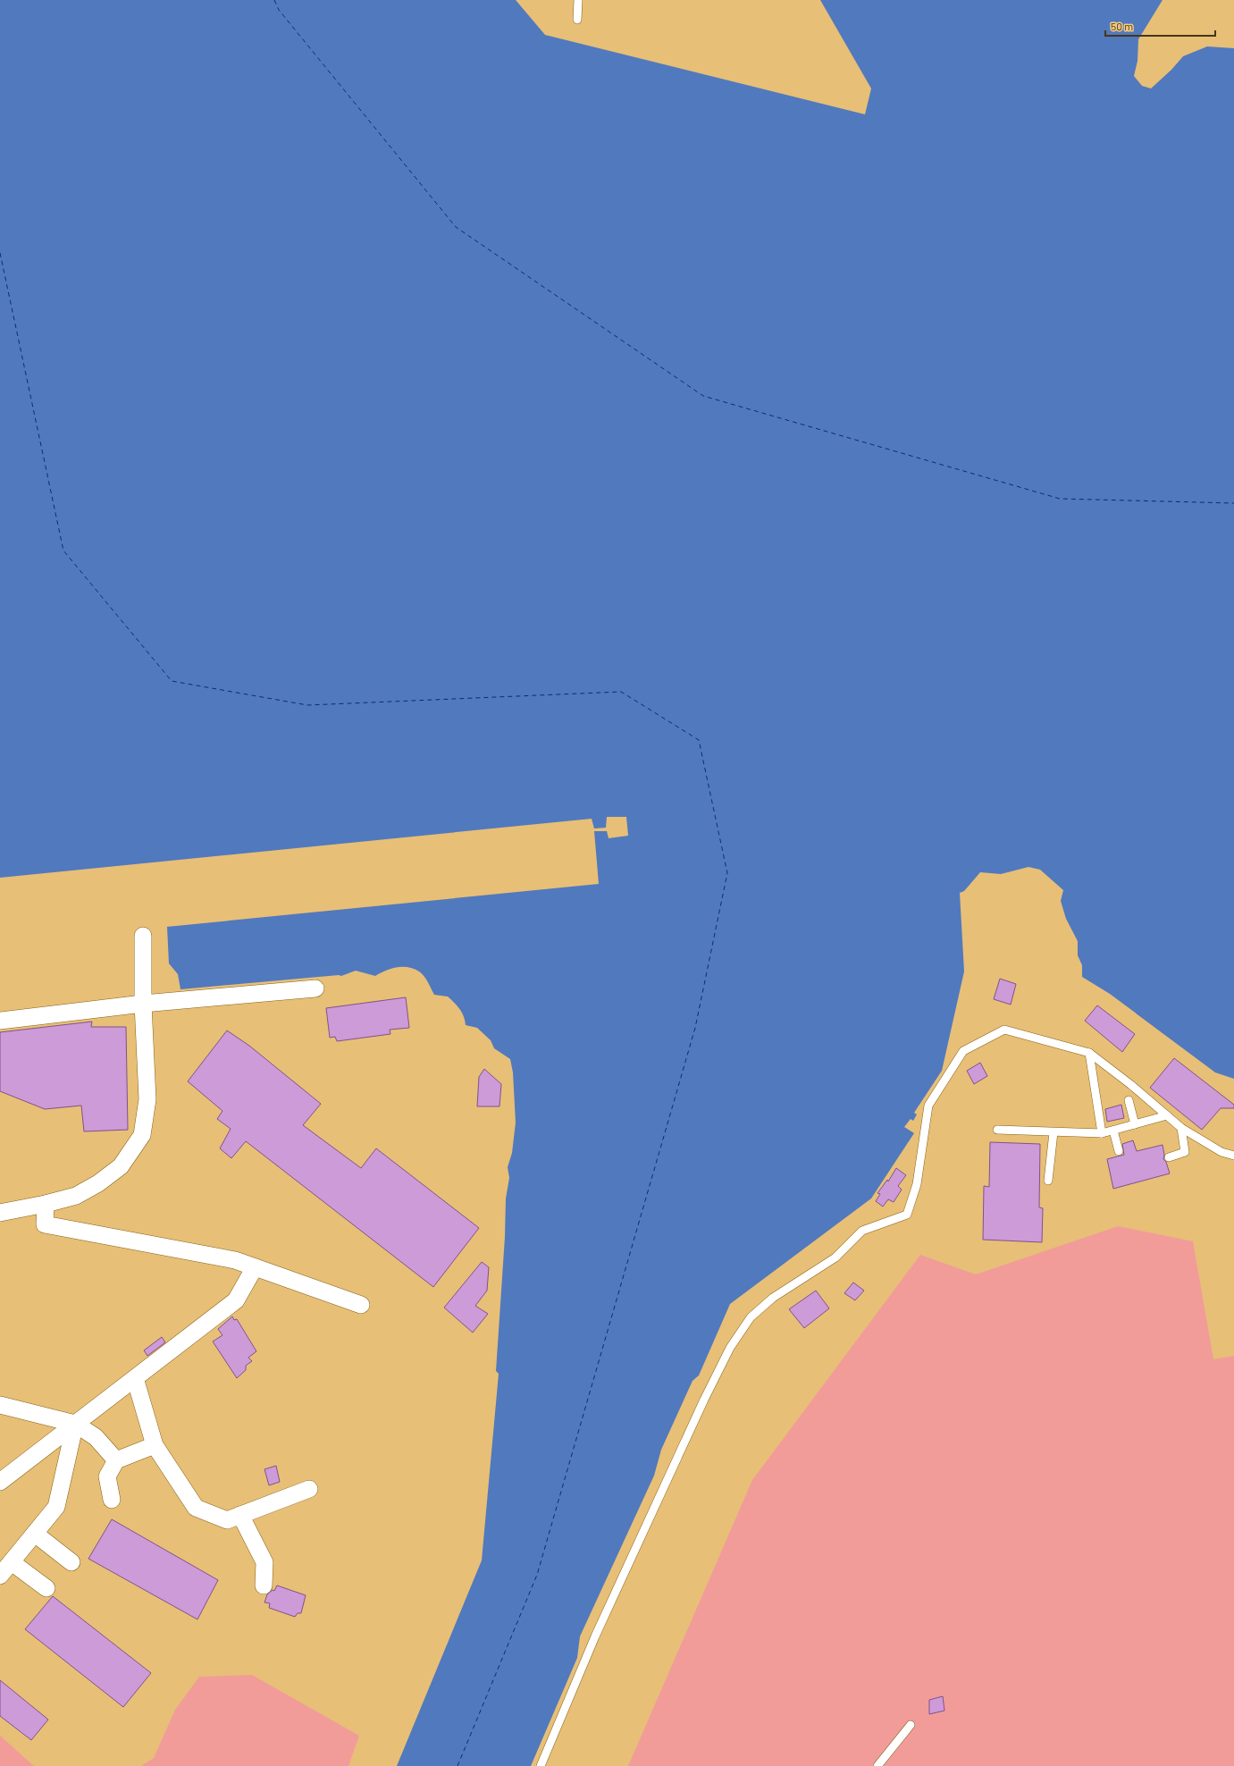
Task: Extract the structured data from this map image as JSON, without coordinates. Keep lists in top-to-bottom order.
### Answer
{
  "scale_bar": "50 m"
}
